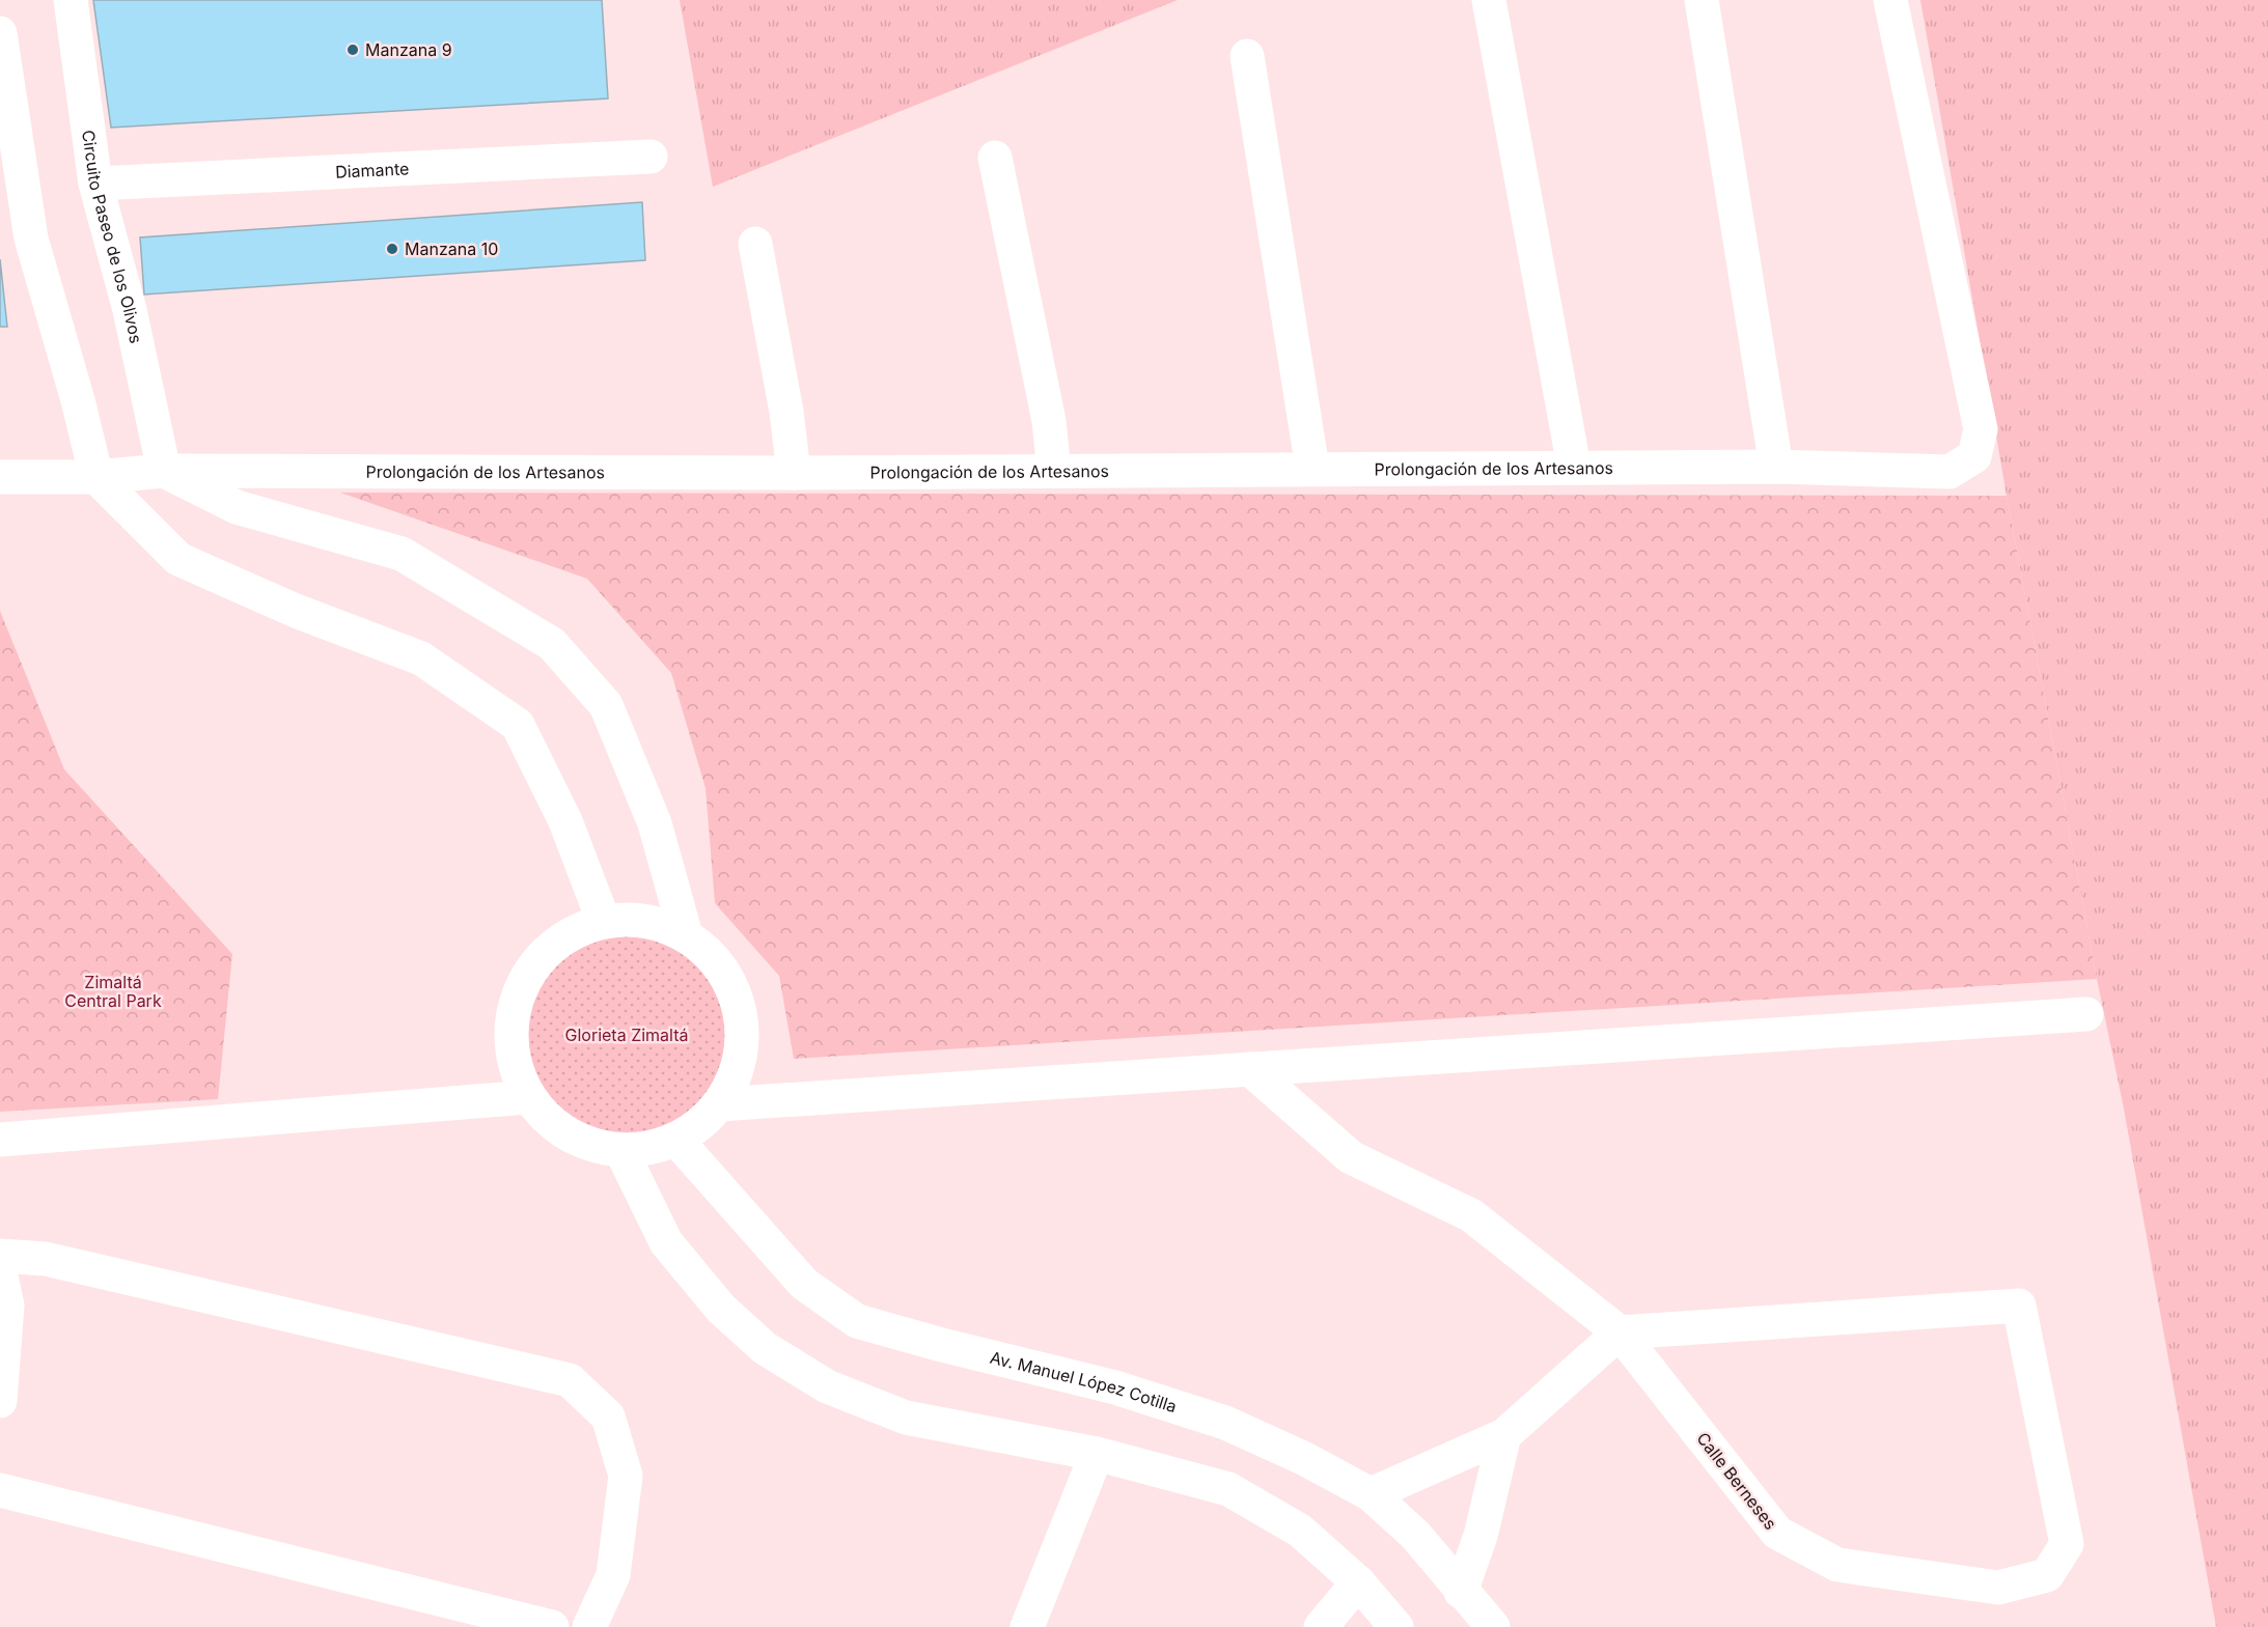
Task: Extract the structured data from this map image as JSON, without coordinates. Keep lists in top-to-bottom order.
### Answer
{
  "streets": {
    "street": [
      "Diamante",
      "Circuito Paseo de los Olivos",
      "Prolongación de los Artesanos",
      "Av. Manuel López Cotilla",
      "Calle Berneses"
    ]
  },
  "crossings": [
    ["Diamante", "Circuito Paseo de los Olivos"],
    ["Circuito Paseo de los Olivos", "Prolongación de los Artesanos"]
  ],
  "parks": ["Zimaltá Central Park", "Glorieta Zimaltá"],
  "places": ["Manzana 9", "Manzana 10"]
}
